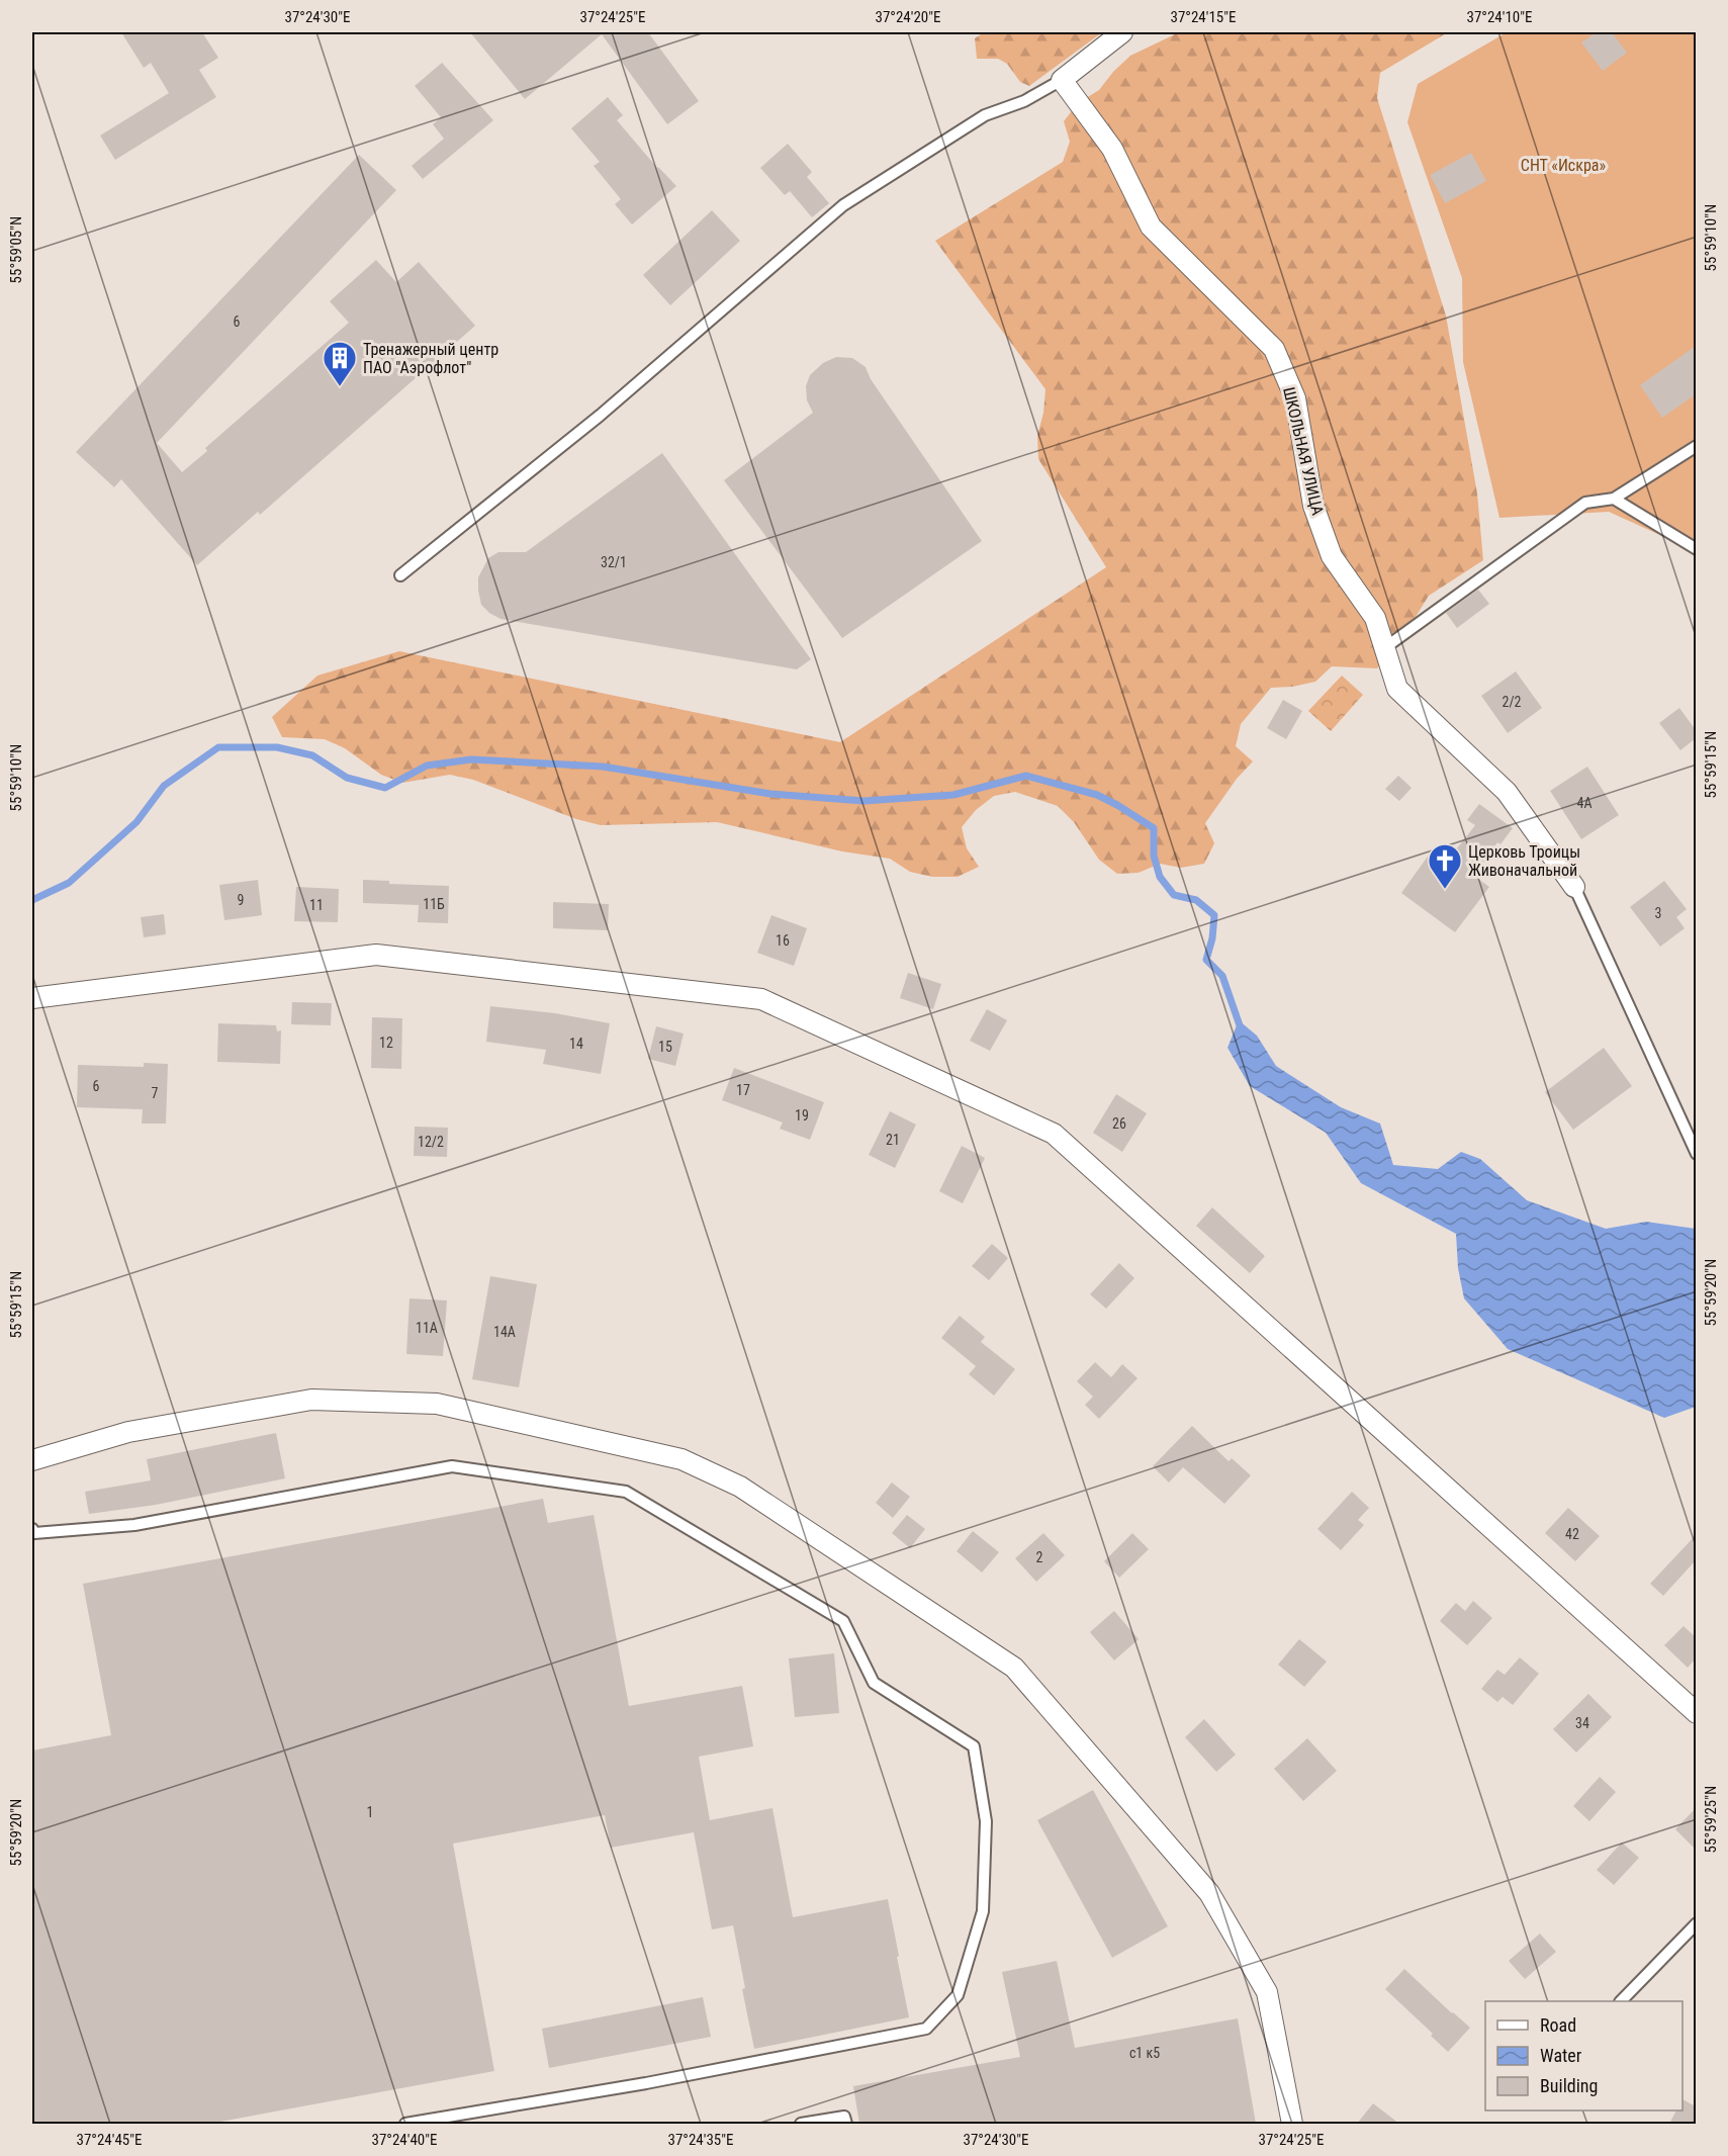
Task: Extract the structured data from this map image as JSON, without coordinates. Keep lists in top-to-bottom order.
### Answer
{
  "streets": {
    "street": ["ШКОЛЬНАЯ УЛИЦА"]
  },
  "parks": ["СНТ «Искра»"],
  "places": {
    "building": ["Тренажерный центр ПАО \"Аэрофлот\""],
    "church": ["Церковь Троицы Живоначальной"]
  },
  "house_numbers": [
    "6",
    "32/1",
    "2/2",
    "4А",
    "9",
    "11Б",
    "11",
    "3",
    "16",
    "12",
    "14",
    "15",
    "6",
    "17",
    "7",
    "19",
    "26",
    "21",
    "12/2",
    "11А",
    "14А",
    "42",
    "2",
    "34",
    "1",
    "с1 к5"
  ],
  "legend": ["Road", "Water", "Building"],
  "coordinates": [
    "37°24'30\"E",
    "37°24'25\"E",
    "37°24'20\"E",
    "37°24'15\"E",
    "37°24'10\"E",
    "55°59'10\"N",
    "55°59'05\"N",
    "55°59'15\"N",
    "55°59'20\"N",
    "55°59'25\"N",
    "37°24'45\"E",
    "37°24'40\"E",
    "37°24'35\"E"
  ]
}
